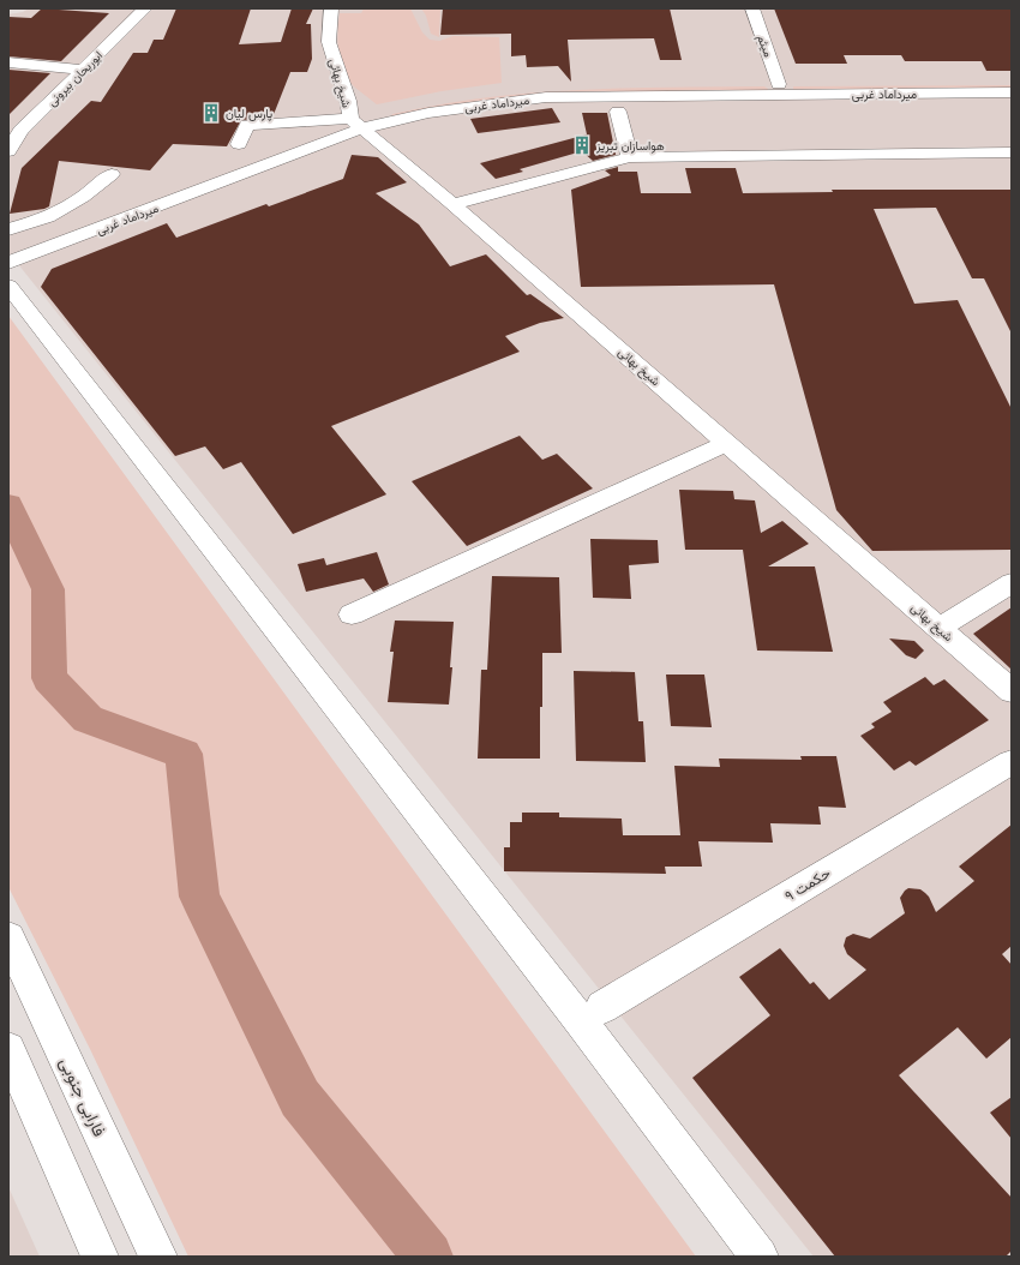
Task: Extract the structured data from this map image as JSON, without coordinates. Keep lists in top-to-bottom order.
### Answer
{
  "streets": {
    "street": [
      "میثم",
      "ابوریحان بیرونی",
      "شیخ بهائی",
      "میرداماد غربی",
      "حکمت ۹",
      "فارابی جنوبی"
    ]
  },
  "crossings": [
    ["میثم", "میرداماد غربی"],
    ["شیخ بهائی", "میرداماد غربی"]
  ],
  "places": {
    "building": ["پارس لیان", "هواسازان تبریز"]
  }
}
